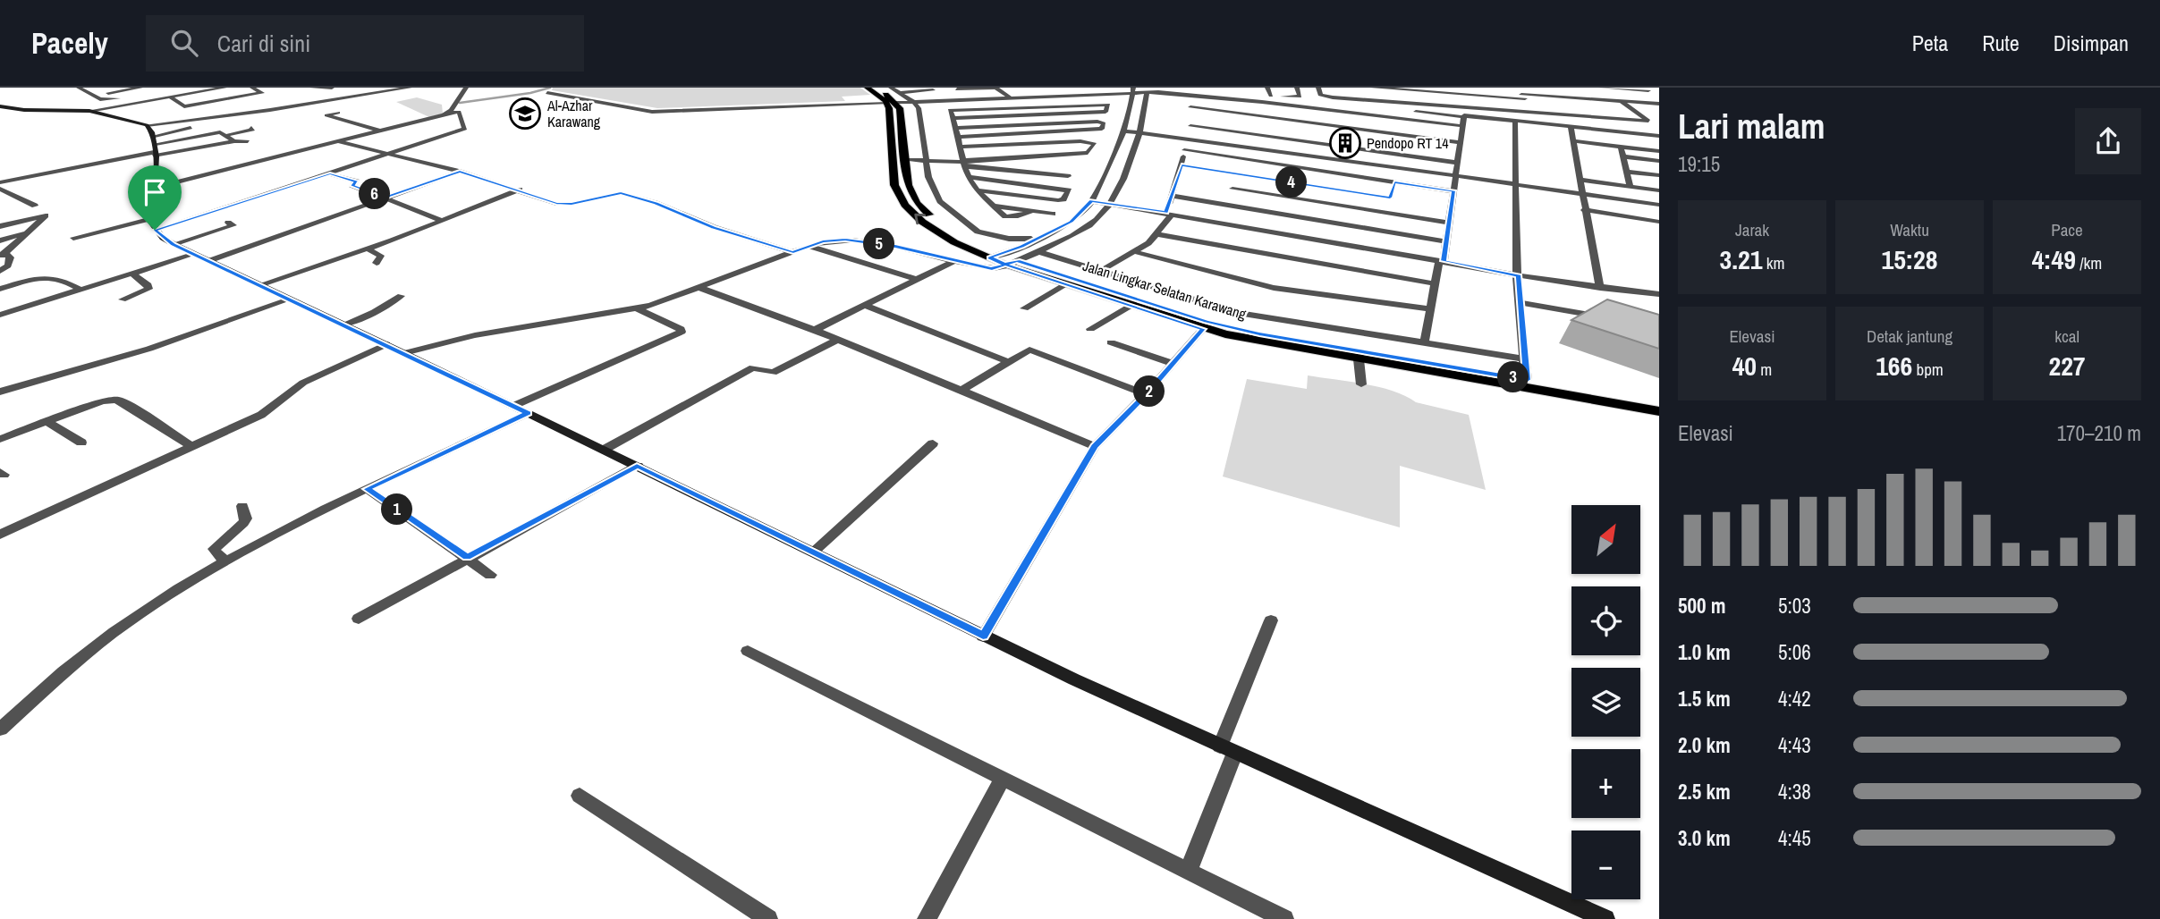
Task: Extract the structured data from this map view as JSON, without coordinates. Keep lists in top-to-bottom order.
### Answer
{
  "streets": {
    "main road": ["Jalan Lingkar Selatan Karawang"]
  },
  "places": {
    "school or university": ["Al-Azhar Karawang"],
    "building": ["Pendopo RT 14"]
  },
  "north": "top right",
  "page": {
    "header": "Pacely",
    "search": "Cari di sini",
    "nav": ["Peta", "Rute", "Disimpan"],
    "heading": ["Lari malam", "19:15"],
    "pins": [
      "4",
      "6",
      "5",
      "3",
      "2",
      "1"
    ],
    "stats": [
      ["Jarak", "3.21 km"],
      ["Waktu", "15:28"],
      ["Pace", "4:49 /km"],
      ["Elevasi", "40 m"],
      ["Detak jantung", "166 bpm"],
      ["kcal", "227"]
    ],
    "chart": ["Elevasi", "170–210 m"],
    "map_buttons": ["+", "−"],
    "list": [
      {
        "name": "500 m",
        "note": "5:03"
      },
      {
        "name": "1.0 km",
        "note": "5:06"
      },
      {
        "name": "1.5 km",
        "note": "4:42"
      },
      {
        "name": "2.0 km",
        "note": "4:43"
      },
      {
        "name": "2.5 km",
        "note": "4:38"
      },
      {
        "name": "3.0 km",
        "note": "4:45"
      }
    ]
  }
}
